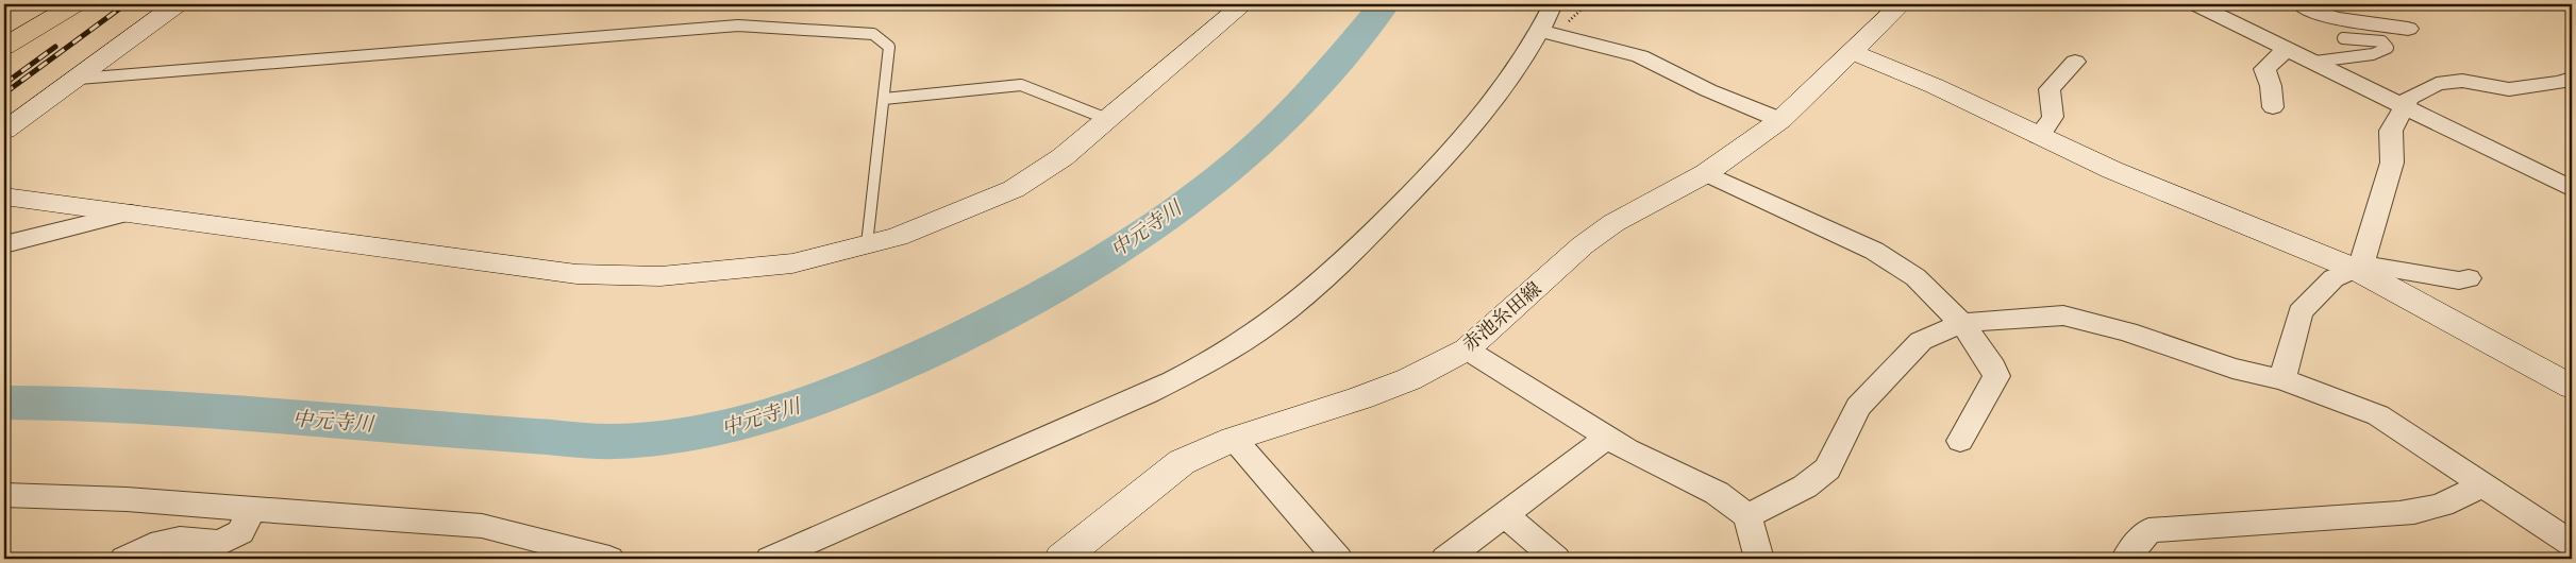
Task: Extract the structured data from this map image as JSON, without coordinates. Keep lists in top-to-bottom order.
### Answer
{
  "streets": {
    "street": ["赤池糸田線"]
  },
  "water": ["中元寺川"]
}
